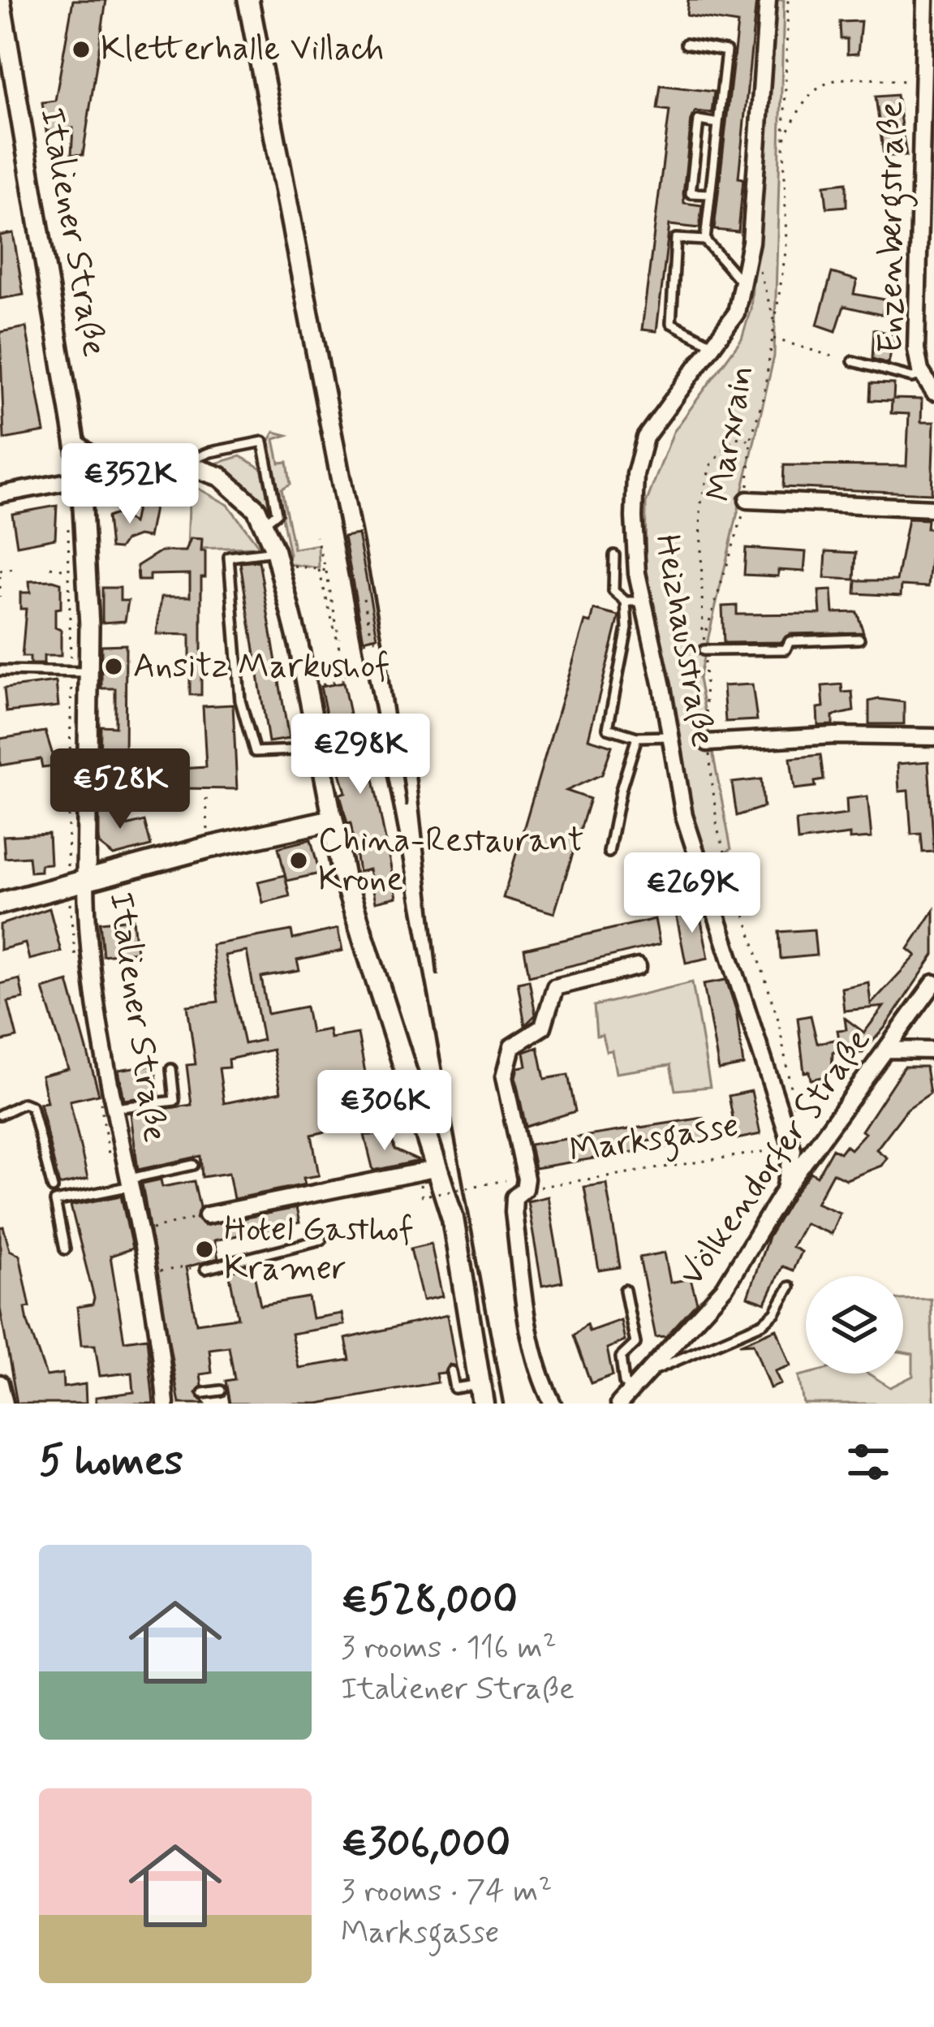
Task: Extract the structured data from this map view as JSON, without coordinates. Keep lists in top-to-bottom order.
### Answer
{
  "streets": {
    "street": [
      "Enzenbergstraße",
      "Italiener Straße",
      "Heizhausstraße",
      "Marksgasse",
      "Völkendorfer Straße"
    ],
    "path": ["Marxrain"]
  },
  "crossings": [
    ["Heizhausstraße", "Marksgasse"],
    ["Heizhausstraße", "Völkendorfer Straße"]
  ],
  "places": [
    "Kletterhalle Villach",
    "Ansitz Markushof",
    "China-Restaurant Krone",
    "Hotel Gasthof Kramer"
  ],
  "page": {
    "price": [
      "€352K",
      "€298K",
      "€528K",
      "€269K",
      "€306K"
    ],
    "heading": "5 homes",
    "list": [
      {
        "name": "€528,000",
        "note": "3 rooms · 116 m² · Italiener Straße"
      },
      {
        "name": "€306,000",
        "note": "3 rooms · 74 m² · Marksgasse"
      }
    ]
  }
}
